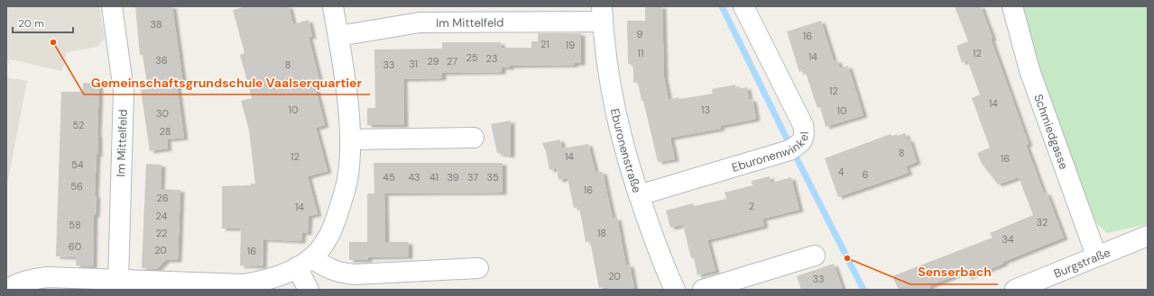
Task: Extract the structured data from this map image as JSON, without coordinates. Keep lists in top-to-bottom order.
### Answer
{
  "streets": {
    "street": [
      "Im Mittelfeld",
      "Schmiedgasse",
      "Eburonenwinkel",
      "Eburonenstraße",
      "Burgstraße"
    ]
  },
  "crossings": [
    ["Im Mittelfeld", "Eburonenstraße"],
    ["Schmiedgasse", "Burgstraße"],
    ["Eburonenwinkel", "Eburonenstraße"]
  ],
  "places": ["Gemeinschaftsgrundschule Vaalserquartier", "Senserbach"],
  "house_numbers": [
    "38",
    "9",
    "16",
    "21",
    "19",
    "11",
    "12",
    "14",
    "25",
    "23",
    "36",
    "29",
    "27",
    "31",
    "8",
    "33",
    "12",
    "14",
    "10",
    "13",
    "10",
    "30",
    "52",
    "28",
    "8",
    "12",
    "14",
    "16",
    "54",
    "4",
    "6",
    "45",
    "43",
    "41",
    "39",
    "37",
    "35",
    "56",
    "16",
    "26",
    "2",
    "14",
    "24",
    "32",
    "58",
    "22",
    "18",
    "34",
    "60",
    "20",
    "16",
    "20",
    "33"
  ],
  "scale_bar": "20 m"
}
